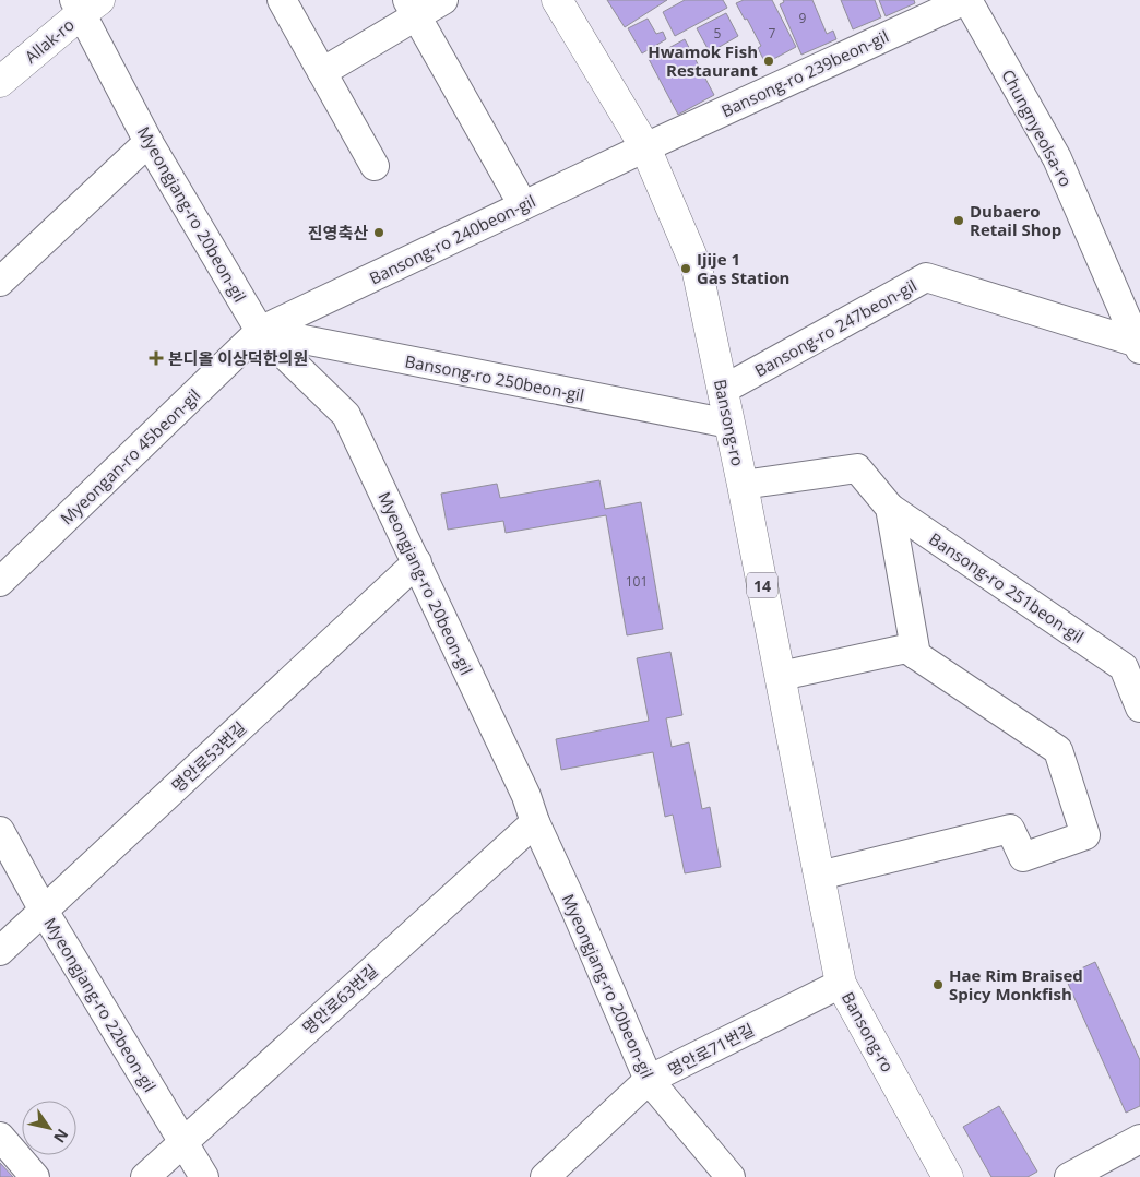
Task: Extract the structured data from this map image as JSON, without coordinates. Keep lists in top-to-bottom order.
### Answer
{
  "streets": {
    "main road": ["Allak-ro", "Bansong-ro", "14"],
    "street": [
      "Bansong-ro 239beon-gil",
      "Chungnyeolsa-ro",
      "Myeongjang-ro 20beon-gil",
      "Bansong-ro 240beon-gil",
      "Bansong-ro 247beon-gil",
      "Bansong-ro 250beon-gil",
      "Myeongan-ro 45beon-gil",
      "Bansong-ro 251beon-gil",
      "명안로53번길",
      "명안로63번길",
      "Myeongjang-ro 22beon-gil",
      "명안로71번길"
    ]
  },
  "crossings": [
    ["Allak-ro", "Myeongjang-ro 20beon-gil"],
    ["Bansong-ro 239beon-gil", "Chungnyeolsa-ro"],
    ["Bansong-ro 239beon-gil", "Bansong-ro 240beon-gil"],
    ["Bansong-ro 239beon-gil", "Bansong-ro"],
    ["Chungnyeolsa-ro", "Bansong-ro 247beon-gil"],
    ["Myeongjang-ro 20beon-gil", "Bansong-ro 240beon-gil"],
    ["Myeongjang-ro 20beon-gil", "Bansong-ro 250beon-gil"],
    ["Myeongjang-ro 20beon-gil", "Myeongan-ro 45beon-gil"],
    ["Myeongjang-ro 20beon-gil", "명안로53번길"],
    ["Myeongjang-ro 20beon-gil", "명안로63번길"],
    ["Myeongjang-ro 20beon-gil", "명안로71번길"],
    ["Bansong-ro 240beon-gil", "Bansong-ro 250beon-gil"],
    ["Bansong-ro 240beon-gil", "Bansong-ro"],
    ["Bansong-ro 240beon-gil", "Myeongan-ro 45beon-gil"],
    ["Bansong-ro 247beon-gil", "Bansong-ro"],
    ["Bansong-ro 250beon-gil", "Bansong-ro"],
    ["Bansong-ro 250beon-gil", "Myeongan-ro 45beon-gil"],
    ["Bansong-ro", "Bansong-ro 251beon-gil"],
    ["Bansong-ro", "명안로71번길"],
    ["명안로53번길", "Myeongjang-ro 22beon-gil"],
    ["명안로63번길", "Myeongjang-ro 22beon-gil"]
  ],
  "places": {
    "other": [
      "Hwamok Fish Restaurant",
      "Dubaero Retail Shop",
      "진영축산",
      "Ijije 1 Gas Station",
      "Hae Rim Braised Spicy Monkfish"
    ],
    "health": ["본디올 이상덕한의원"]
  },
  "house_numbers": [
    "9",
    "5",
    "7",
    "101"
  ],
  "north": "bottom right"
}
